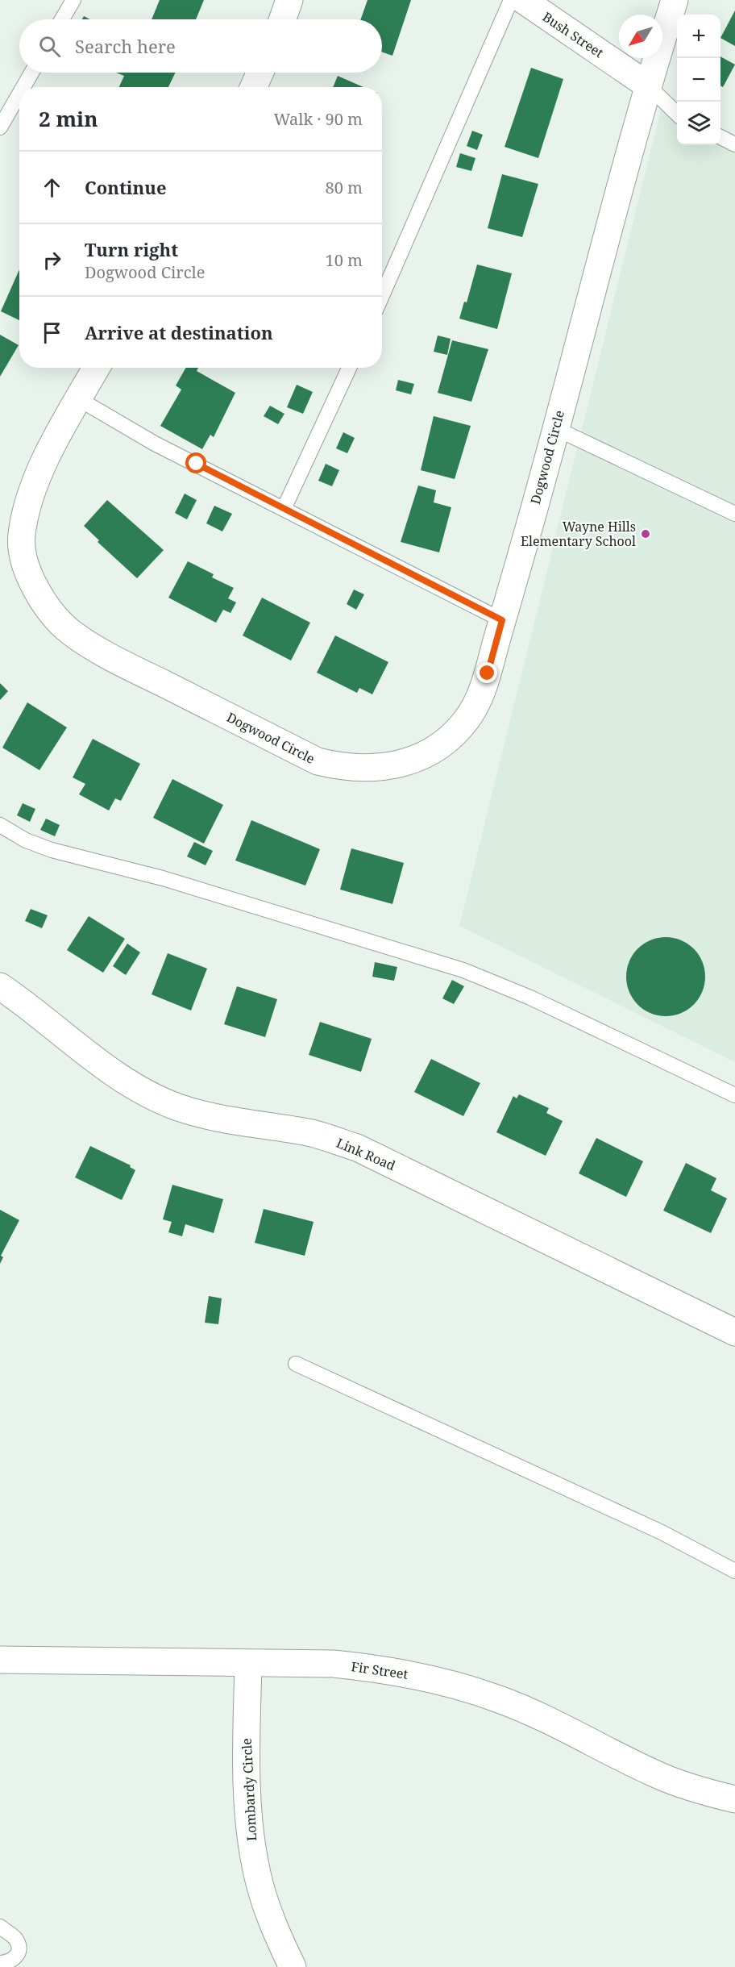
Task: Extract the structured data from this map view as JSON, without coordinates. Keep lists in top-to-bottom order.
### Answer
{
  "streets": {
    "street": [
      "Bush Street",
      "Dogwood Circle",
      "Link Road",
      "Fir Street",
      "Lombardy Circle"
    ]
  },
  "crossings": [
    ["Bush Street", "Dogwood Circle"],
    ["Fir Street", "Lombardy Circle"]
  ],
  "places": ["Wayne Hills Elementary School"],
  "north": "bottom left",
  "page": {
    "map_buttons": ["+", "−"],
    "search": "Search here",
    "heading": ["2 min", "Walk · 90 m"],
    "list": [
      ["Continue", "80 m"],
      ["Turn right", "Dogwood Circle", "10 m"],
      "Arrive at destination"
    ]
  }
}
